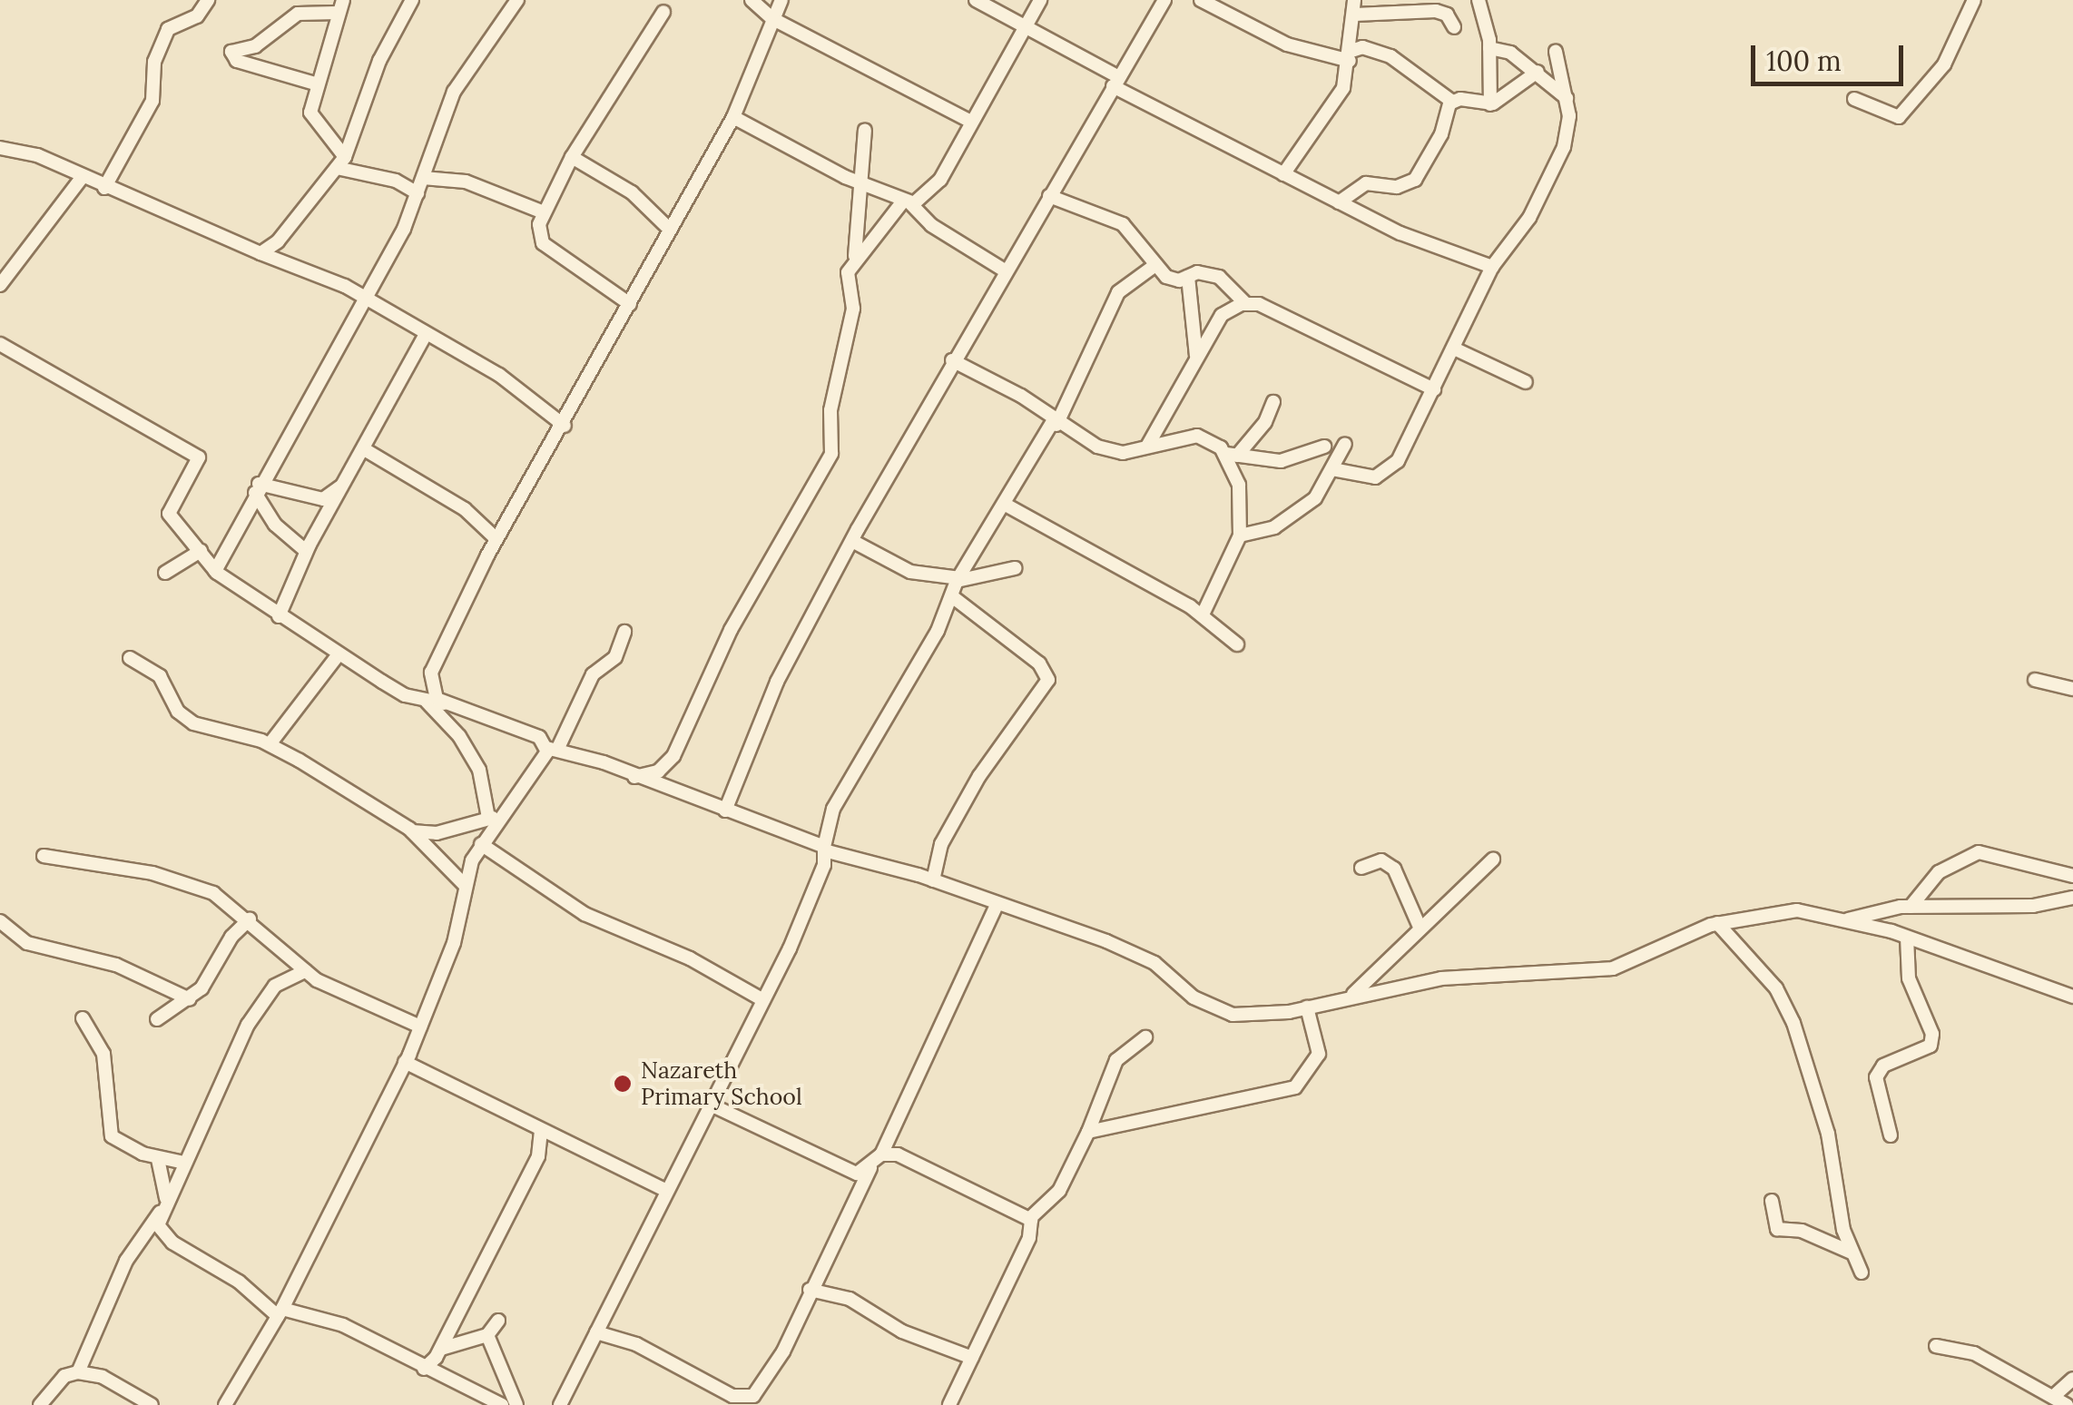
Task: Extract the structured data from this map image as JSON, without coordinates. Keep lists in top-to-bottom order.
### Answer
{
  "places": ["Nazareth Primary School"],
  "scale_bar": "100 m"
}
